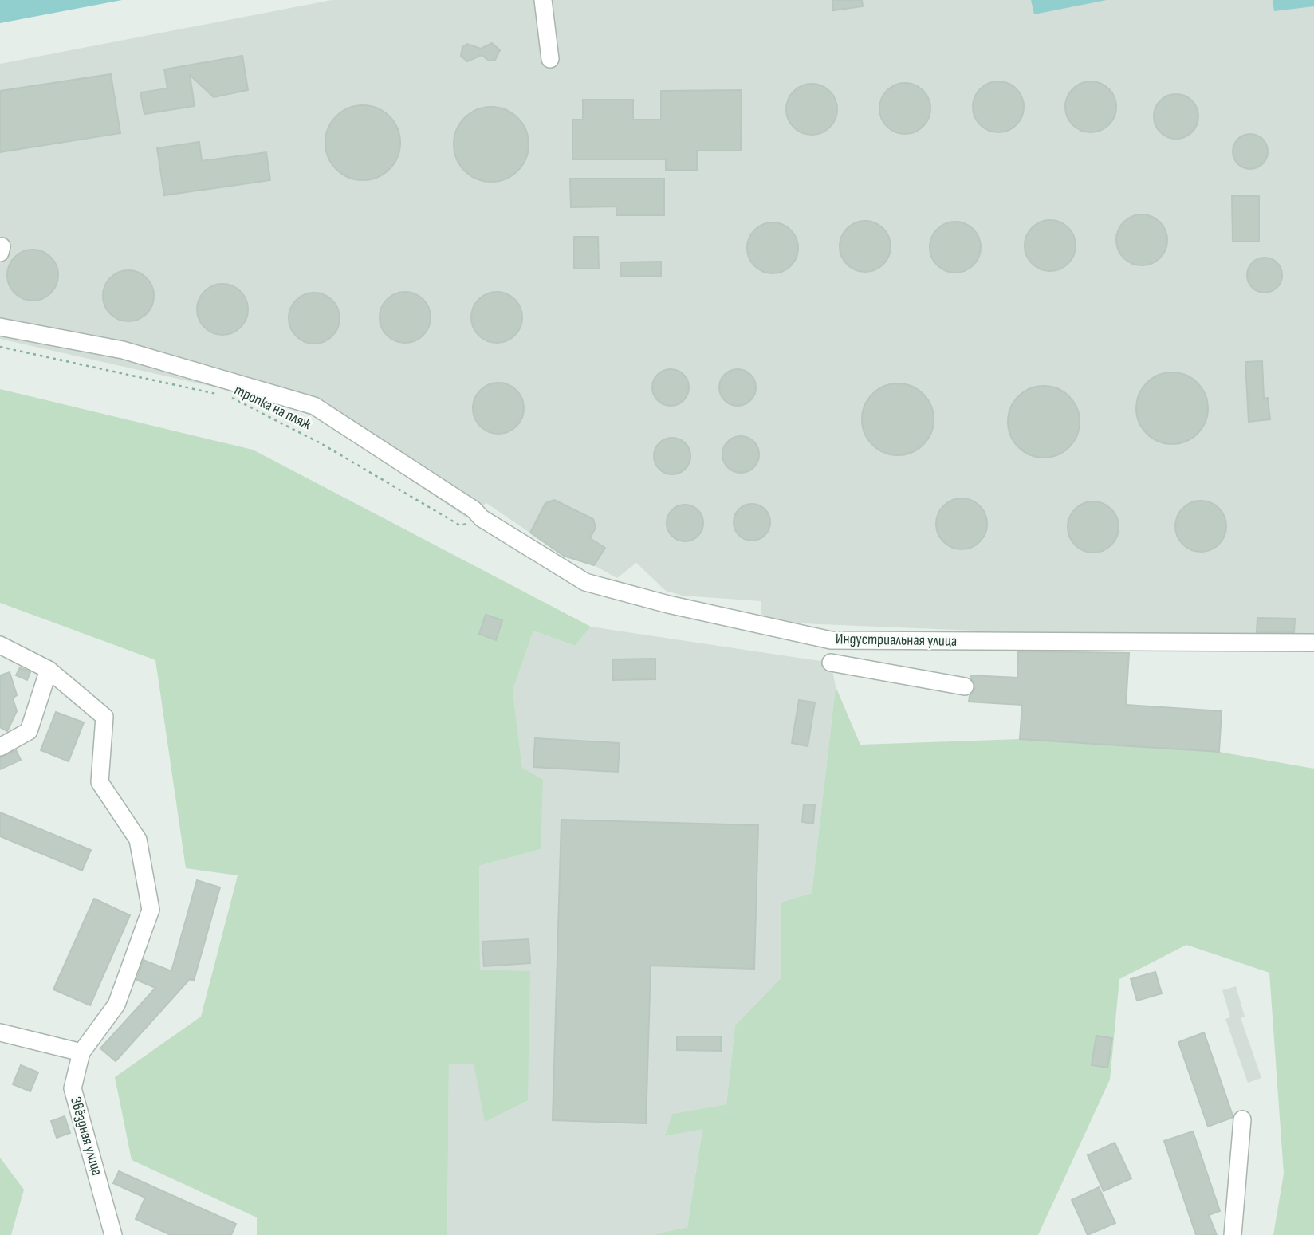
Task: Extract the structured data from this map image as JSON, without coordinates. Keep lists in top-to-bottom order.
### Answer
{
  "streets": {
    "street": ["Индустриальная улица", "Звёздная улица"],
    "path": ["тропка на пляж"]
  },
  "crossings": [
    ["тропка на пляж", "Индустриальная улица"]
  ]
}
